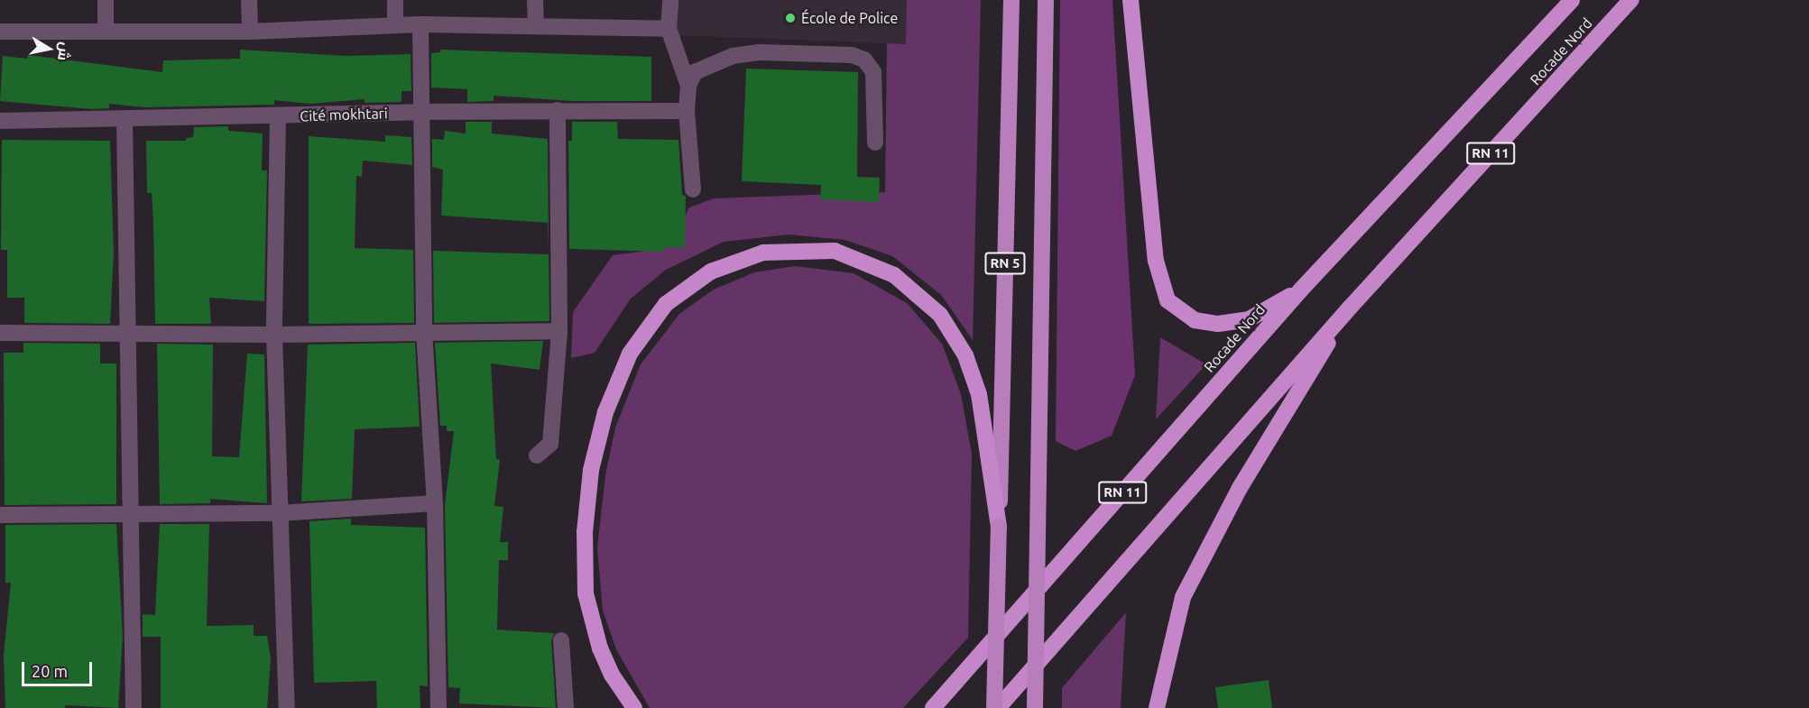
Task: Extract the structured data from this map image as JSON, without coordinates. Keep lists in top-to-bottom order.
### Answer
{
  "streets": {
    "highway": ["Rocade Nord", "RN 11", "RN 5"],
    "street": ["Cité mokhtari"]
  },
  "crossings": [
    ["Rocade Nord", "RN 5"]
  ],
  "places": ["École de Police"],
  "scale_bar": "20 m",
  "north": "right"
}
